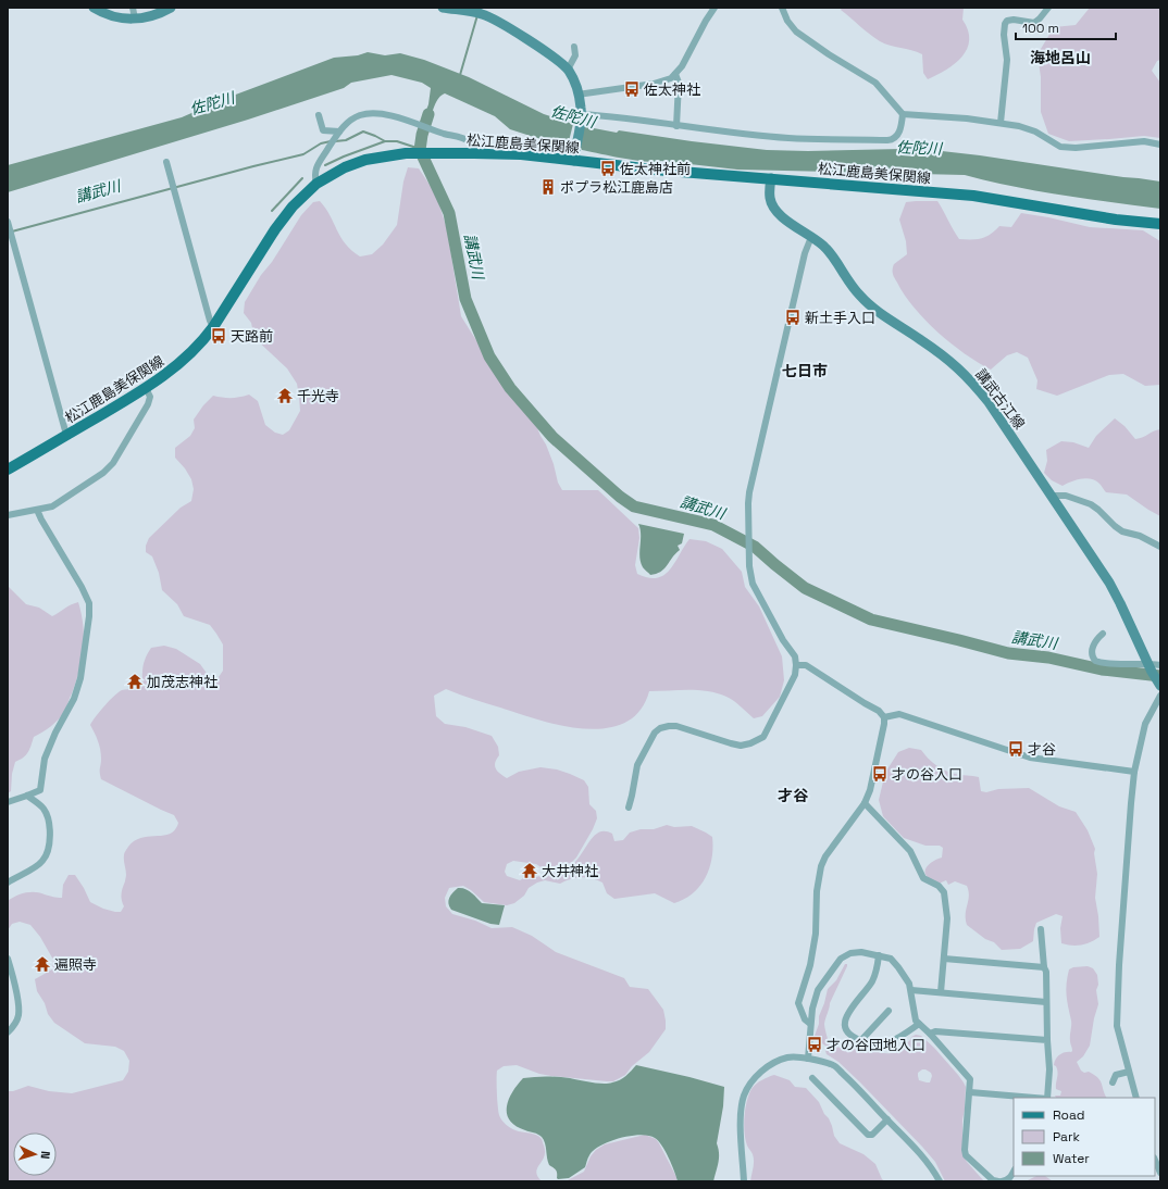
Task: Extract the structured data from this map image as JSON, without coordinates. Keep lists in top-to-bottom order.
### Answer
{
  "streets": {
    "main road": ["松江鹿島美保関線", "講武古江線"]
  },
  "crossings": [
    ["松江鹿島美保関線", "講武古江線"]
  ],
  "districts": ["海地呂山", "七日市", "才谷"],
  "water": ["佐陀川", "講武川"],
  "places": {
    "bus stop": [
      "佐太神社",
      "佐太神社前",
      "新土手入口",
      "天路前",
      "才谷",
      "才の谷入口",
      "才の谷団地入口"
    ],
    "building": ["ポプラ松江鹿島店"],
    "temple": [
      "千光寺",
      "加茂志神社",
      "大井神社",
      "遍照寺"
    ]
  },
  "legend": ["Road", "Park", "Water"],
  "scale_bar": "100 m",
  "north": "right"
}
